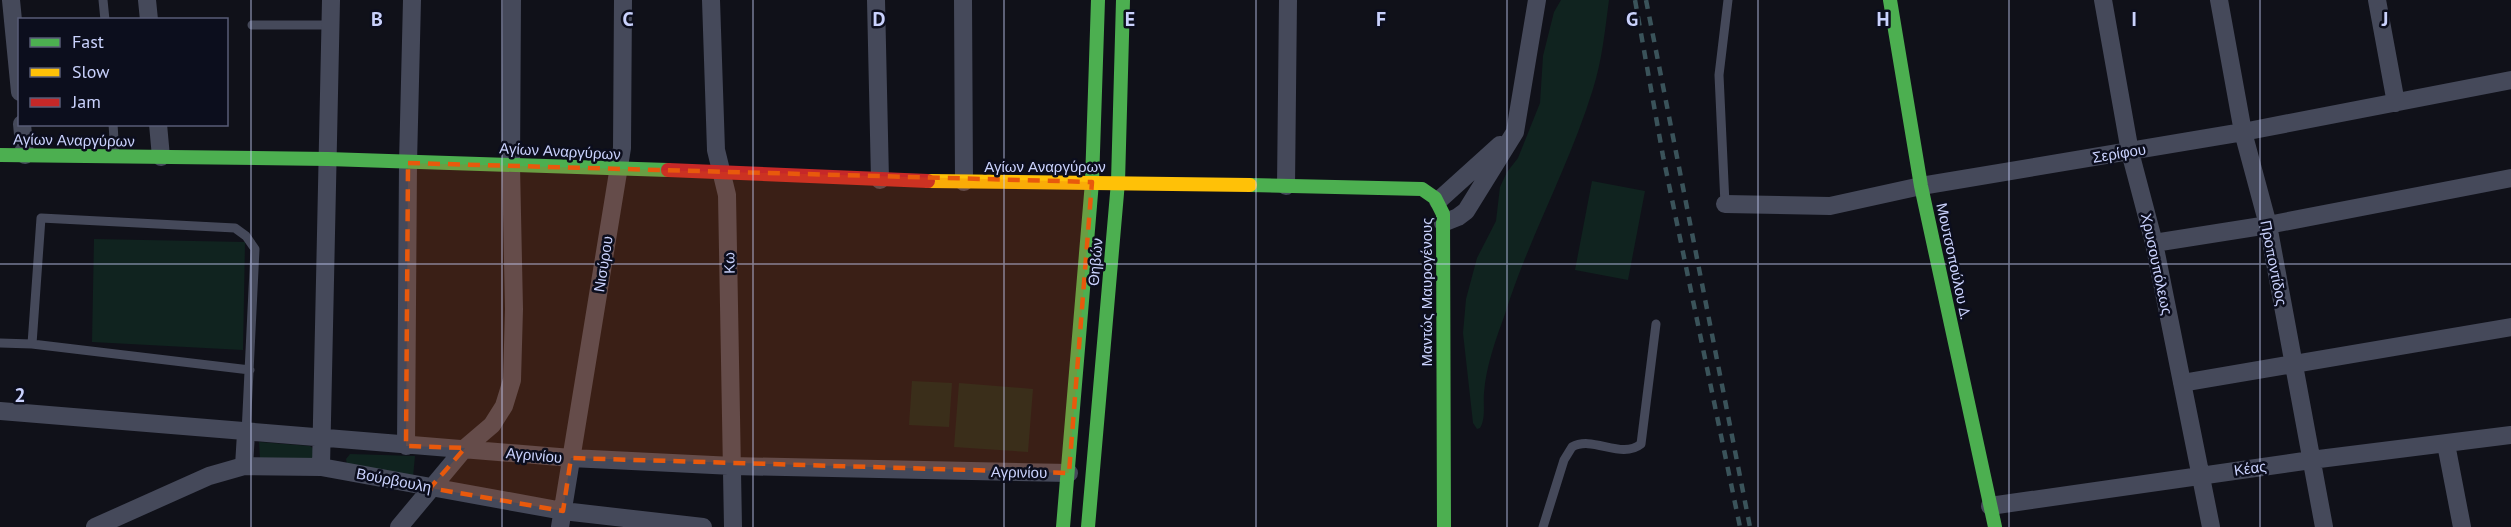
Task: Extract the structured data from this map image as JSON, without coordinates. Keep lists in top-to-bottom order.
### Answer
{
  "streets": {
    "street": [
      "Αγίων Αναργύρων",
      "Σερίφου",
      "Μουτσοπούλου Δ.",
      "Θηβών",
      "Κω",
      "Προποντίδος",
      "Νισύρου",
      "Χρυσουπόλεως",
      "Μαντώς Μαυρογένους",
      "Αγρινίου",
      "Κέας",
      "Βούρβουλη"
    ]
  },
  "crossings": [
    ["Αγίων Αναργύρων", "Θηβών"],
    ["Αγίων Αναργύρων", "Κω"],
    ["Αγίων Αναργύρων", "Νισύρου"],
    ["Αγίων Αναργύρων", "Μαντώς Μαυρογένους"],
    ["Σερίφου", "Μουτσοπούλου Δ."],
    ["Σερίφου", "Προποντίδος"],
    ["Σερίφου", "Χρυσουπόλεως"],
    ["Μουτσοπούλου Δ.", "Κέας"],
    ["Θηβών", "Μαντώς Μαυρογένους"],
    ["Θηβών", "Αγρινίου"],
    ["Κω", "Αγρινίου"],
    ["Προποντίδος", "Κέας"],
    ["Νισύρου", "Αγρινίου"],
    ["Νισύρου", "Βούρβουλη"],
    ["Χρυσουπόλεως", "Κέας"]
  ],
  "legend": ["Fast", "Slow", "Jam"],
  "grid": {
    "columns": [
      "B",
      "C",
      "D",
      "E",
      "F",
      "G",
      "H",
      "I",
      "J"
    ],
    "rows": ["2"]
  }
}
